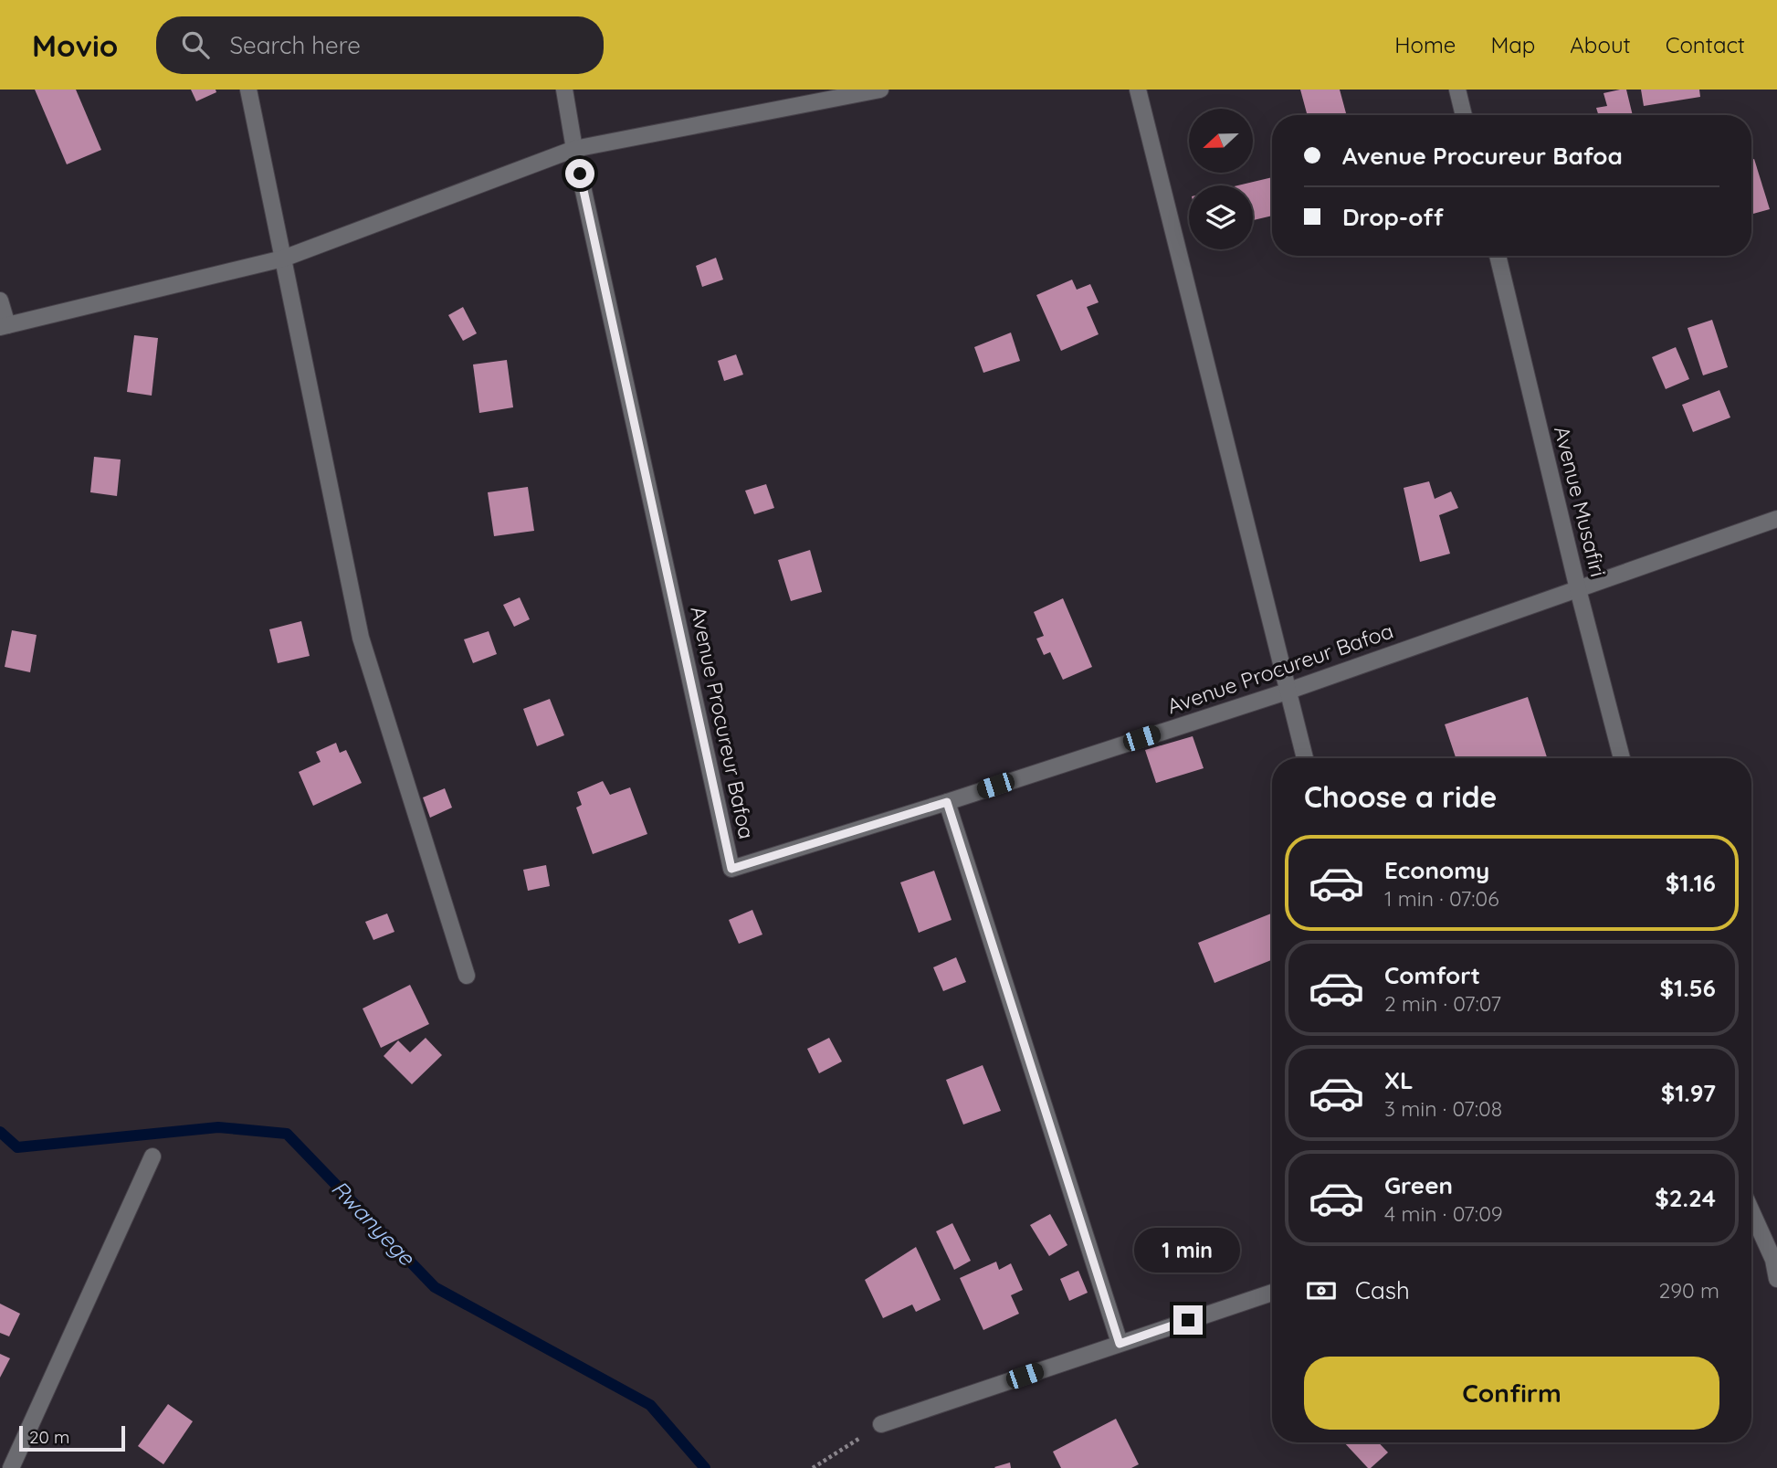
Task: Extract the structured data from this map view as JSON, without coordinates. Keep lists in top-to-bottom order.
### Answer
{
  "streets": {
    "street": ["Avenue Musafiri", "Avenue Procureur Bafoa"]
  },
  "crossings": [
    ["Avenue Musafiri", "Avenue Procureur Bafoa"]
  ],
  "water": ["Rwanyege"],
  "scale_bar": "20 m",
  "north": "left",
  "page": {
    "header": "Movio",
    "search": "Search here",
    "nav": [
      "Home",
      "Map",
      "About",
      "Contact"
    ],
    "banner": ["Avenue Procureur Bafoa", "Drop-off"],
    "heading": "Choose a ride",
    "list": [
      {
        "name": "Economy",
        "note": "1 min · 07:06",
        "value": "$1.16"
      },
      {
        "name": "Comfort",
        "note": "2 min · 07:07",
        "value": "$1.56"
      },
      {
        "name": "XL",
        "note": "3 min · 07:08",
        "value": "$1.97"
      },
      {
        "name": "Green",
        "note": "4 min · 07:09",
        "value": "$2.24"
      }
    ],
    "bubble": "1 min",
    "pay": ["Cash", "290 m"],
    "buttons": "Confirm",
    "scale": "20 m"
  }
}
